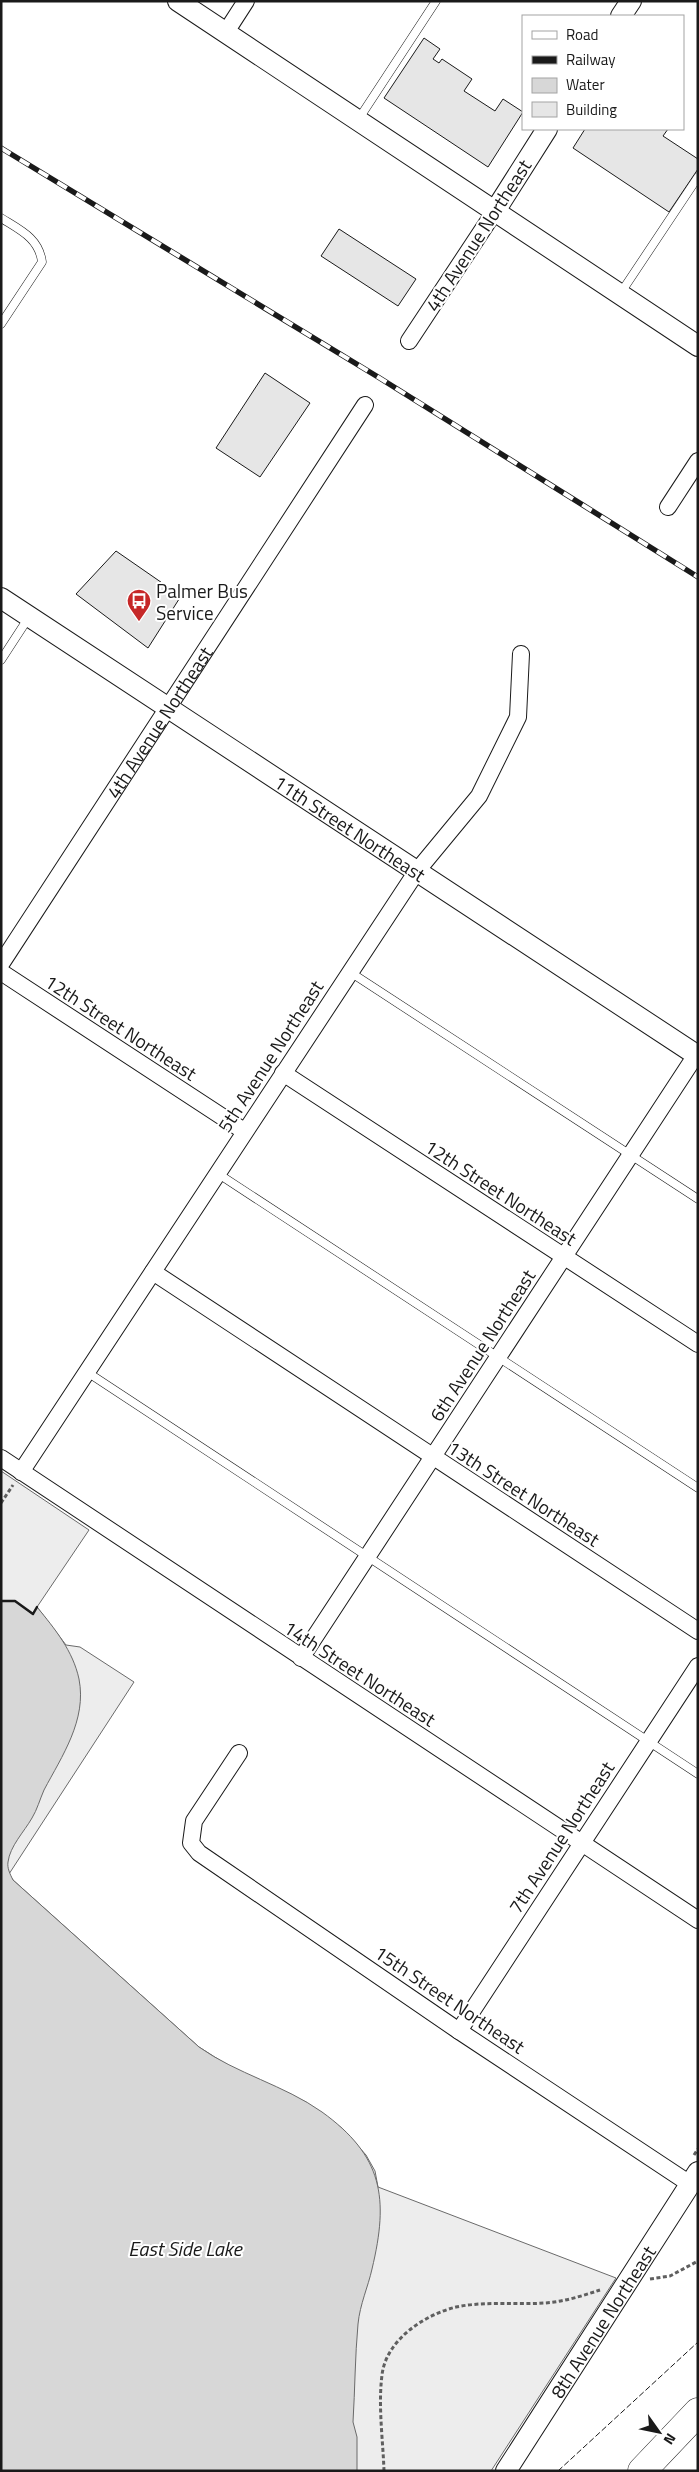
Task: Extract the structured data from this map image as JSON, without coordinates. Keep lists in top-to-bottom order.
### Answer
{
  "streets": {
    "street": [
      "4th Avenue Northeast",
      "11th Street Northeast",
      "12th Street Northeast",
      "5th Avenue Northeast",
      "6th Avenue Northeast",
      "13th Street Northeast",
      "14th Street Northeast",
      "7th Avenue Northeast",
      "15th Street Northeast",
      "8th Avenue Northeast"
    ]
  },
  "crossings": [
    ["4th Avenue Northeast", "11th Street Northeast"],
    ["11th Street Northeast", "5th Avenue Northeast"],
    ["11th Street Northeast", "6th Avenue Northeast"],
    ["12th Street Northeast", "5th Avenue Northeast"],
    ["12th Street Northeast", "6th Avenue Northeast"],
    ["5th Avenue Northeast", "13th Street Northeast"],
    ["5th Avenue Northeast", "14th Street Northeast"],
    ["6th Avenue Northeast", "13th Street Northeast"],
    ["6th Avenue Northeast", "14th Street Northeast"],
    ["14th Street Northeast", "7th Avenue Northeast"],
    ["7th Avenue Northeast", "15th Street Northeast"],
    ["15th Street Northeast", "8th Avenue Northeast"]
  ],
  "water": ["East Side Lake"],
  "places": {
    "bus stop": ["Palmer Bus Service"]
  },
  "legend": [
    "Road",
    "Railway",
    "Water",
    "Building"
  ],
  "north": "bottom right"
}
